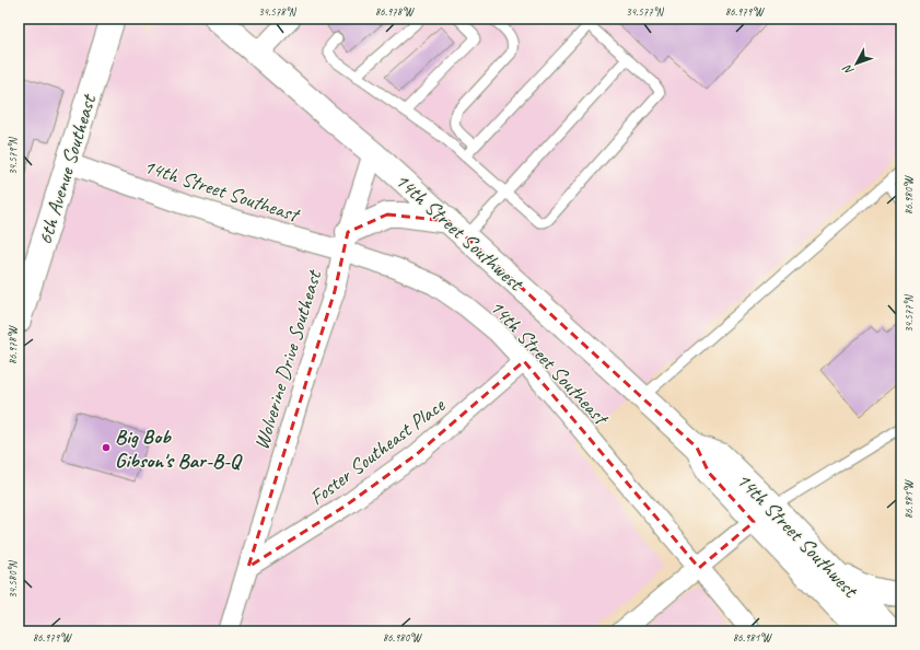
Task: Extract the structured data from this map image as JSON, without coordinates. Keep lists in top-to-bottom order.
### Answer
{
  "streets": {
    "main road": ["6th Avenue Southeast", "14th Street Southwest"],
    "street": ["14th Street Southeast", "Wolverine Drive Southeast", "Foster Southeast Place"]
  },
  "crossings": [
    ["6th Avenue Southeast", "14th Street Southeast"],
    ["14th Street Southeast", "Wolverine Drive Southeast"],
    ["14th Street Southeast", "Foster Southeast Place"],
    ["14th Street Southwest", "Wolverine Drive Southeast"],
    ["Wolverine Drive Southeast", "Foster Southeast Place"]
  ],
  "places": ["Big Bob Gibson's Bar-B-Q"],
  "north": "bottom left",
  "coordinates": [
    "34.578°N",
    "86.978°W",
    "34.577°N",
    "86.979°W",
    "34.579°N",
    "86.980°W",
    "86.981°W",
    "34.580°N"
  ]
}
